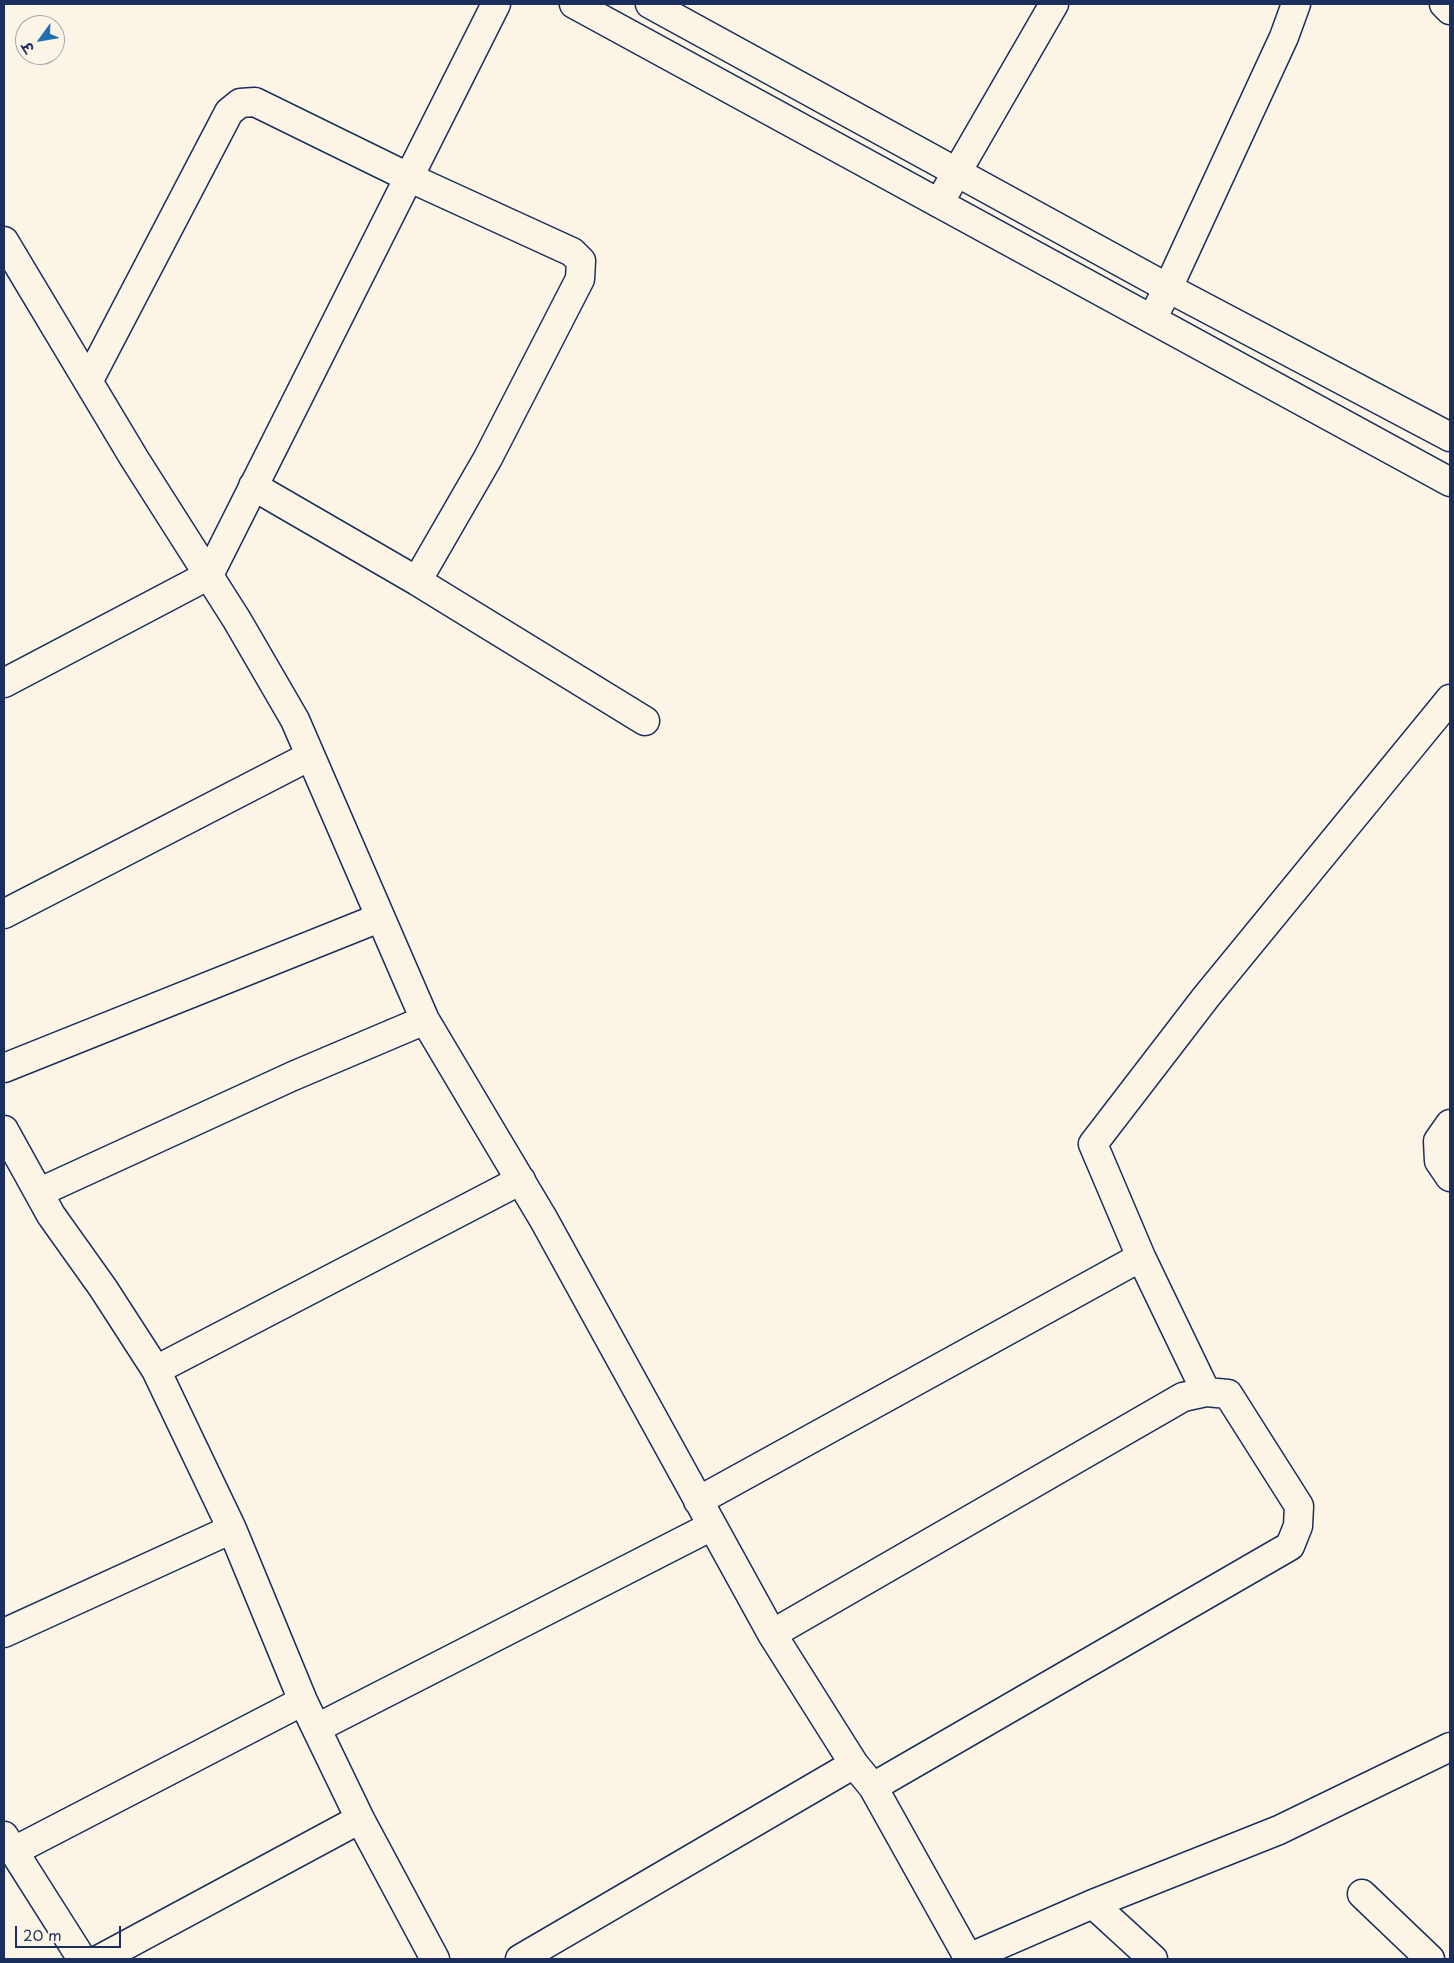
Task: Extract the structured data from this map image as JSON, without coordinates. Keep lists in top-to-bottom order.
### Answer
{
  "scale_bar": "20 m",
  "north": "bottom left"
}
